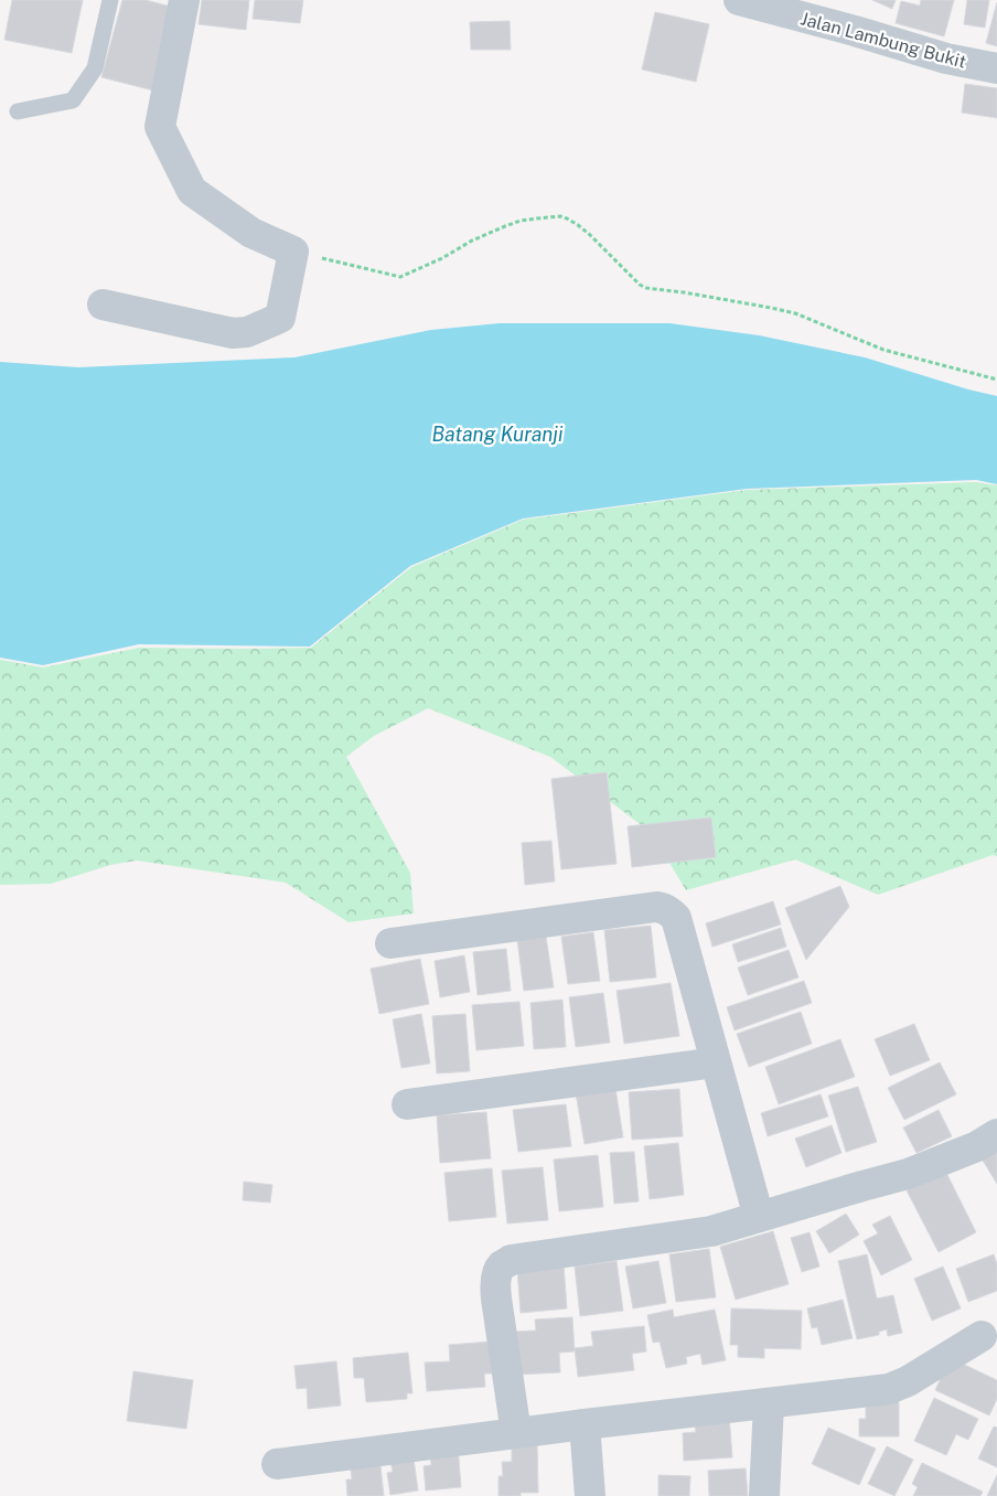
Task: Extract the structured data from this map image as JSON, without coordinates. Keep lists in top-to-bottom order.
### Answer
{
  "streets": {
    "street": ["Jalan Lambung Bukit"]
  },
  "water": ["Batang Kuranji"]
}
